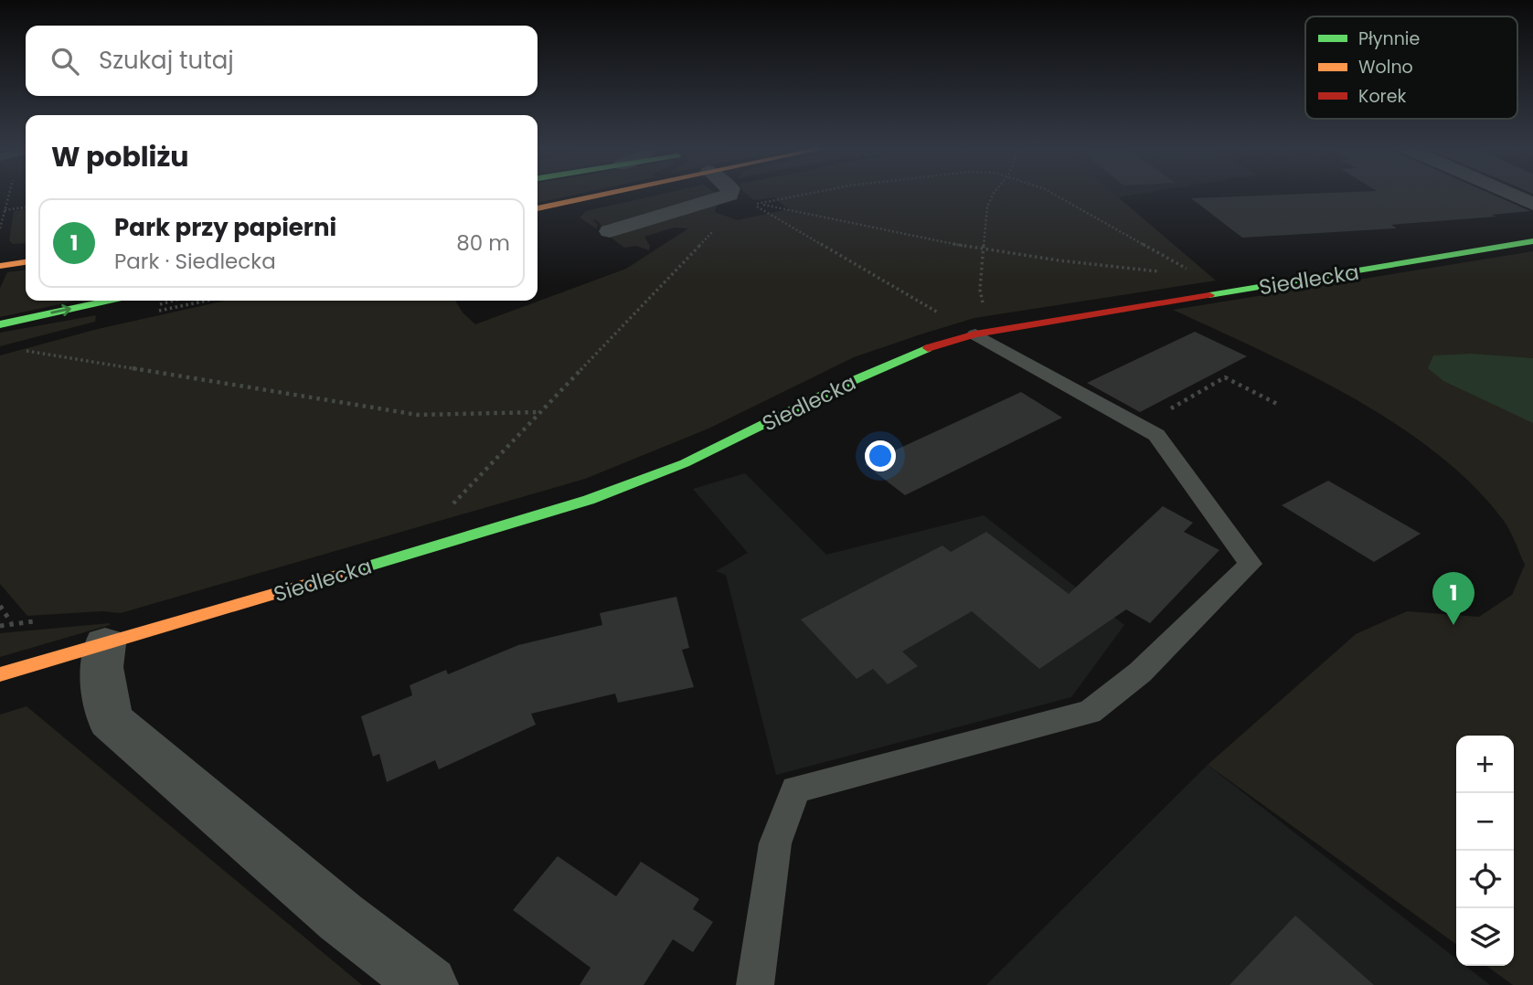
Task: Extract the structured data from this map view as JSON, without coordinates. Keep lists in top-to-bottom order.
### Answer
{
  "streets": {
    "street": ["Siedlecka"]
  },
  "legend": ["Płynnie", "Wolno", "Korek"],
  "page": {
    "search": "Szukaj tutaj",
    "heading": "W pobliżu",
    "list": [
      {
        "mark": "1",
        "name": "Park przy papierni",
        "note": "Park · Siedlecka",
        "value": "80 m"
      }
    ],
    "pins": "1",
    "map_buttons": ["+", "−"]
  }
}
